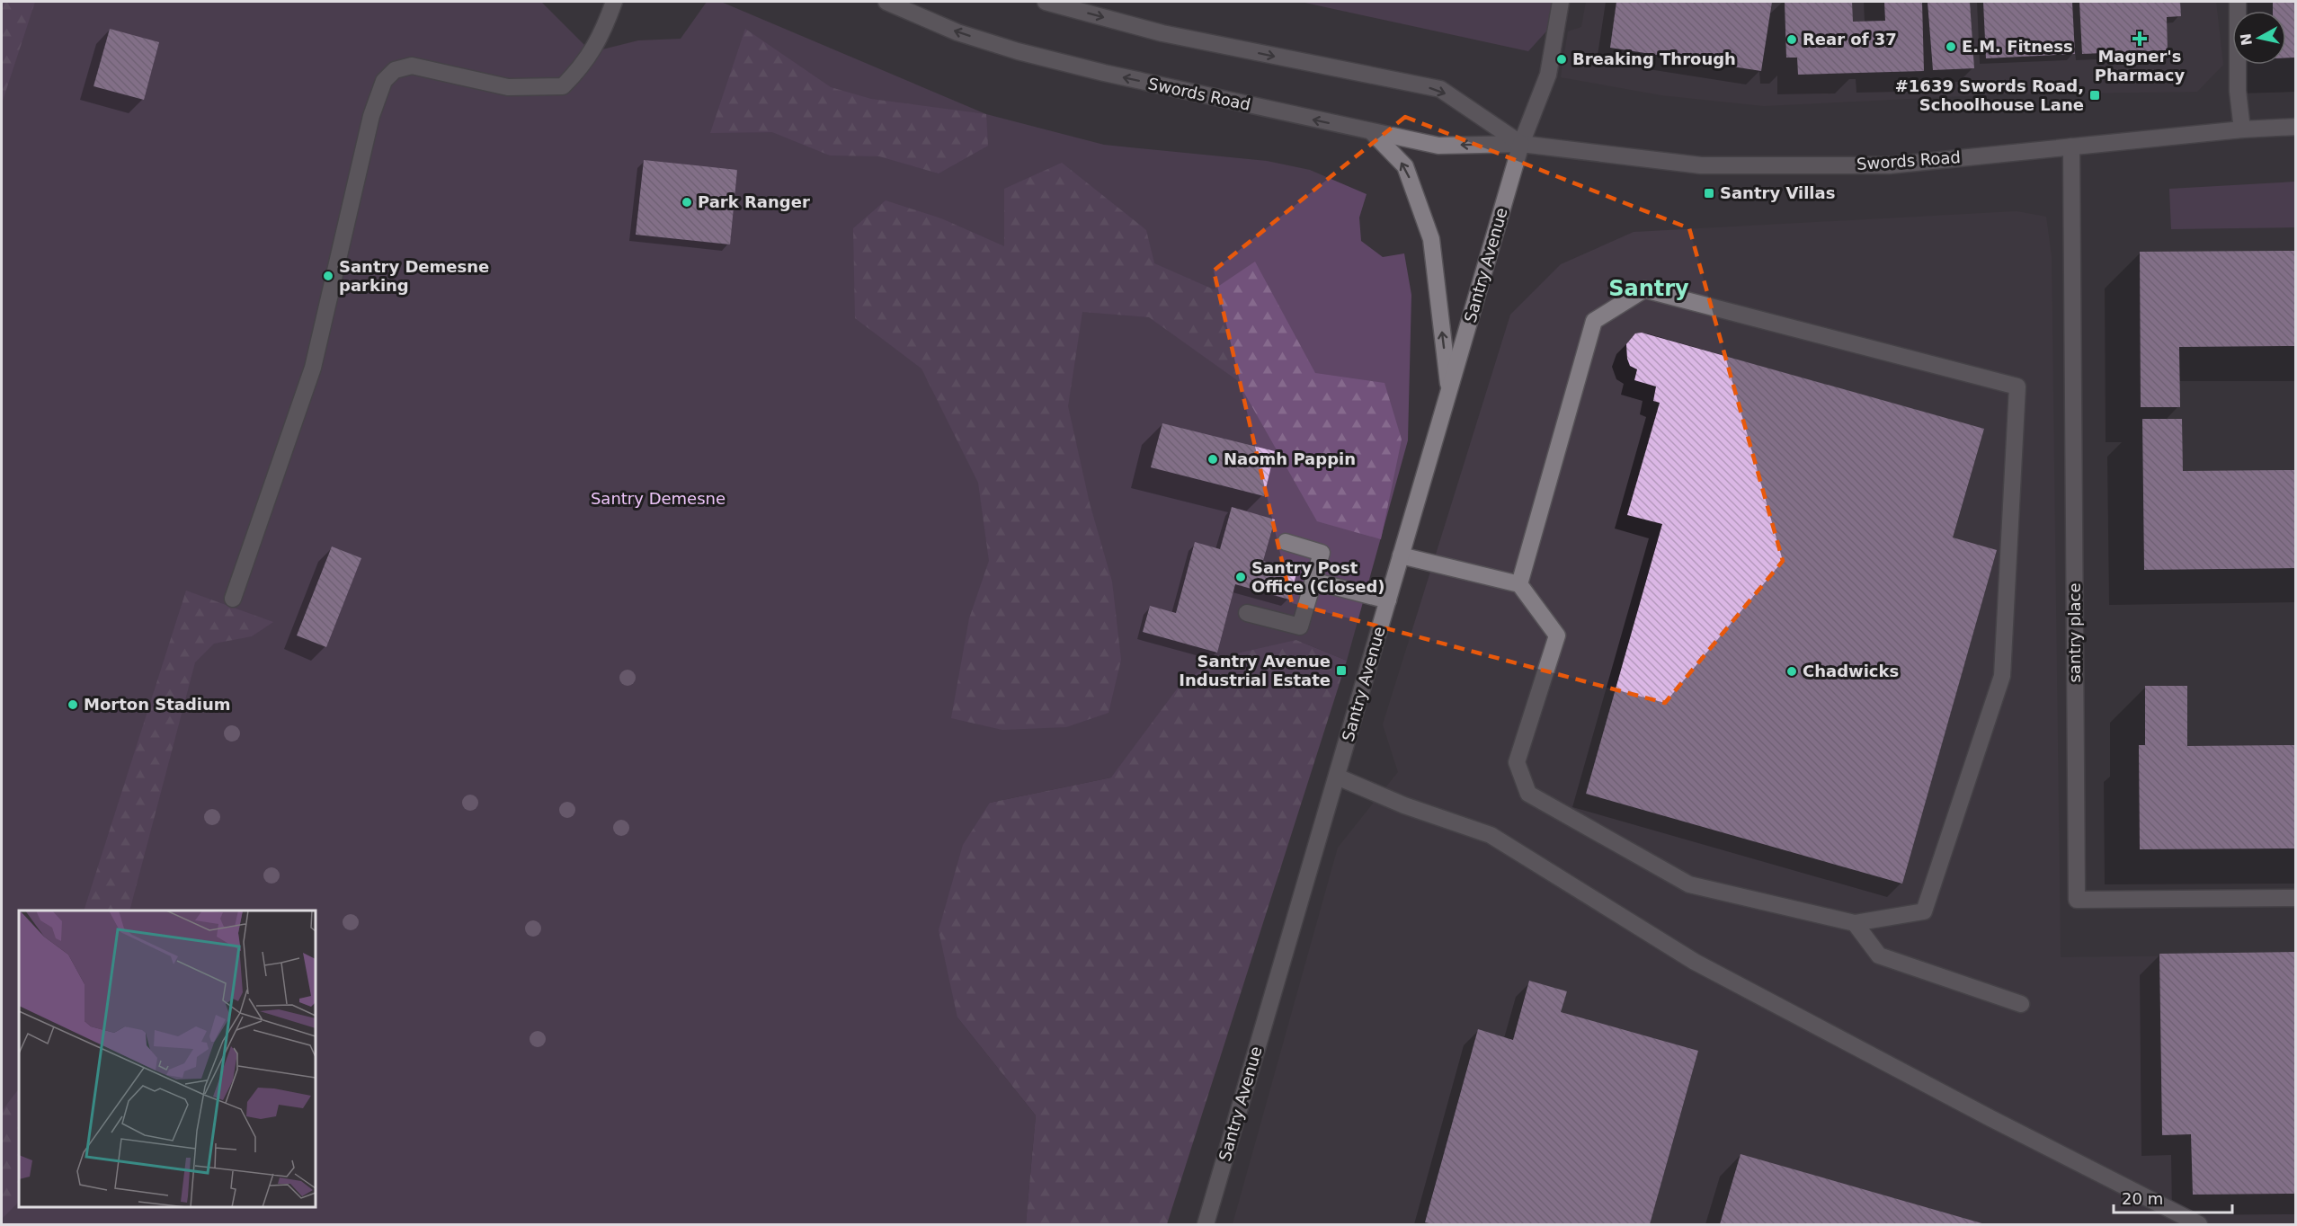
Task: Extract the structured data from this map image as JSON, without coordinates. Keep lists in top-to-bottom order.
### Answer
{
  "streets": {
    "main road": ["Swords Road", "Santry Avenue", "santry place"]
  },
  "crossings": [
    ["Swords Road", "Santry Avenue"],
    ["Swords Road", "santry place"]
  ],
  "districts": ["Santry"],
  "parks": ["Santry Demesne"],
  "places": {
    "health": ["Magner's Pharmacy"],
    "other": [
      "Rear of 37",
      "E.M. Fitness",
      "Breaking Through",
      "Park Ranger",
      "Santry Demesne parking",
      "Naomh Pappin",
      "Santry Post Office (Closed)",
      "Chadwicks",
      "Morton Stadium"
    ],
    "transit": ["#1639 Swords Road, Schoolhouse Lane", "Santry Villas", "Santry Avenue Industrial Estate"]
  },
  "scale_bar": "20 m",
  "north": "left"
}
